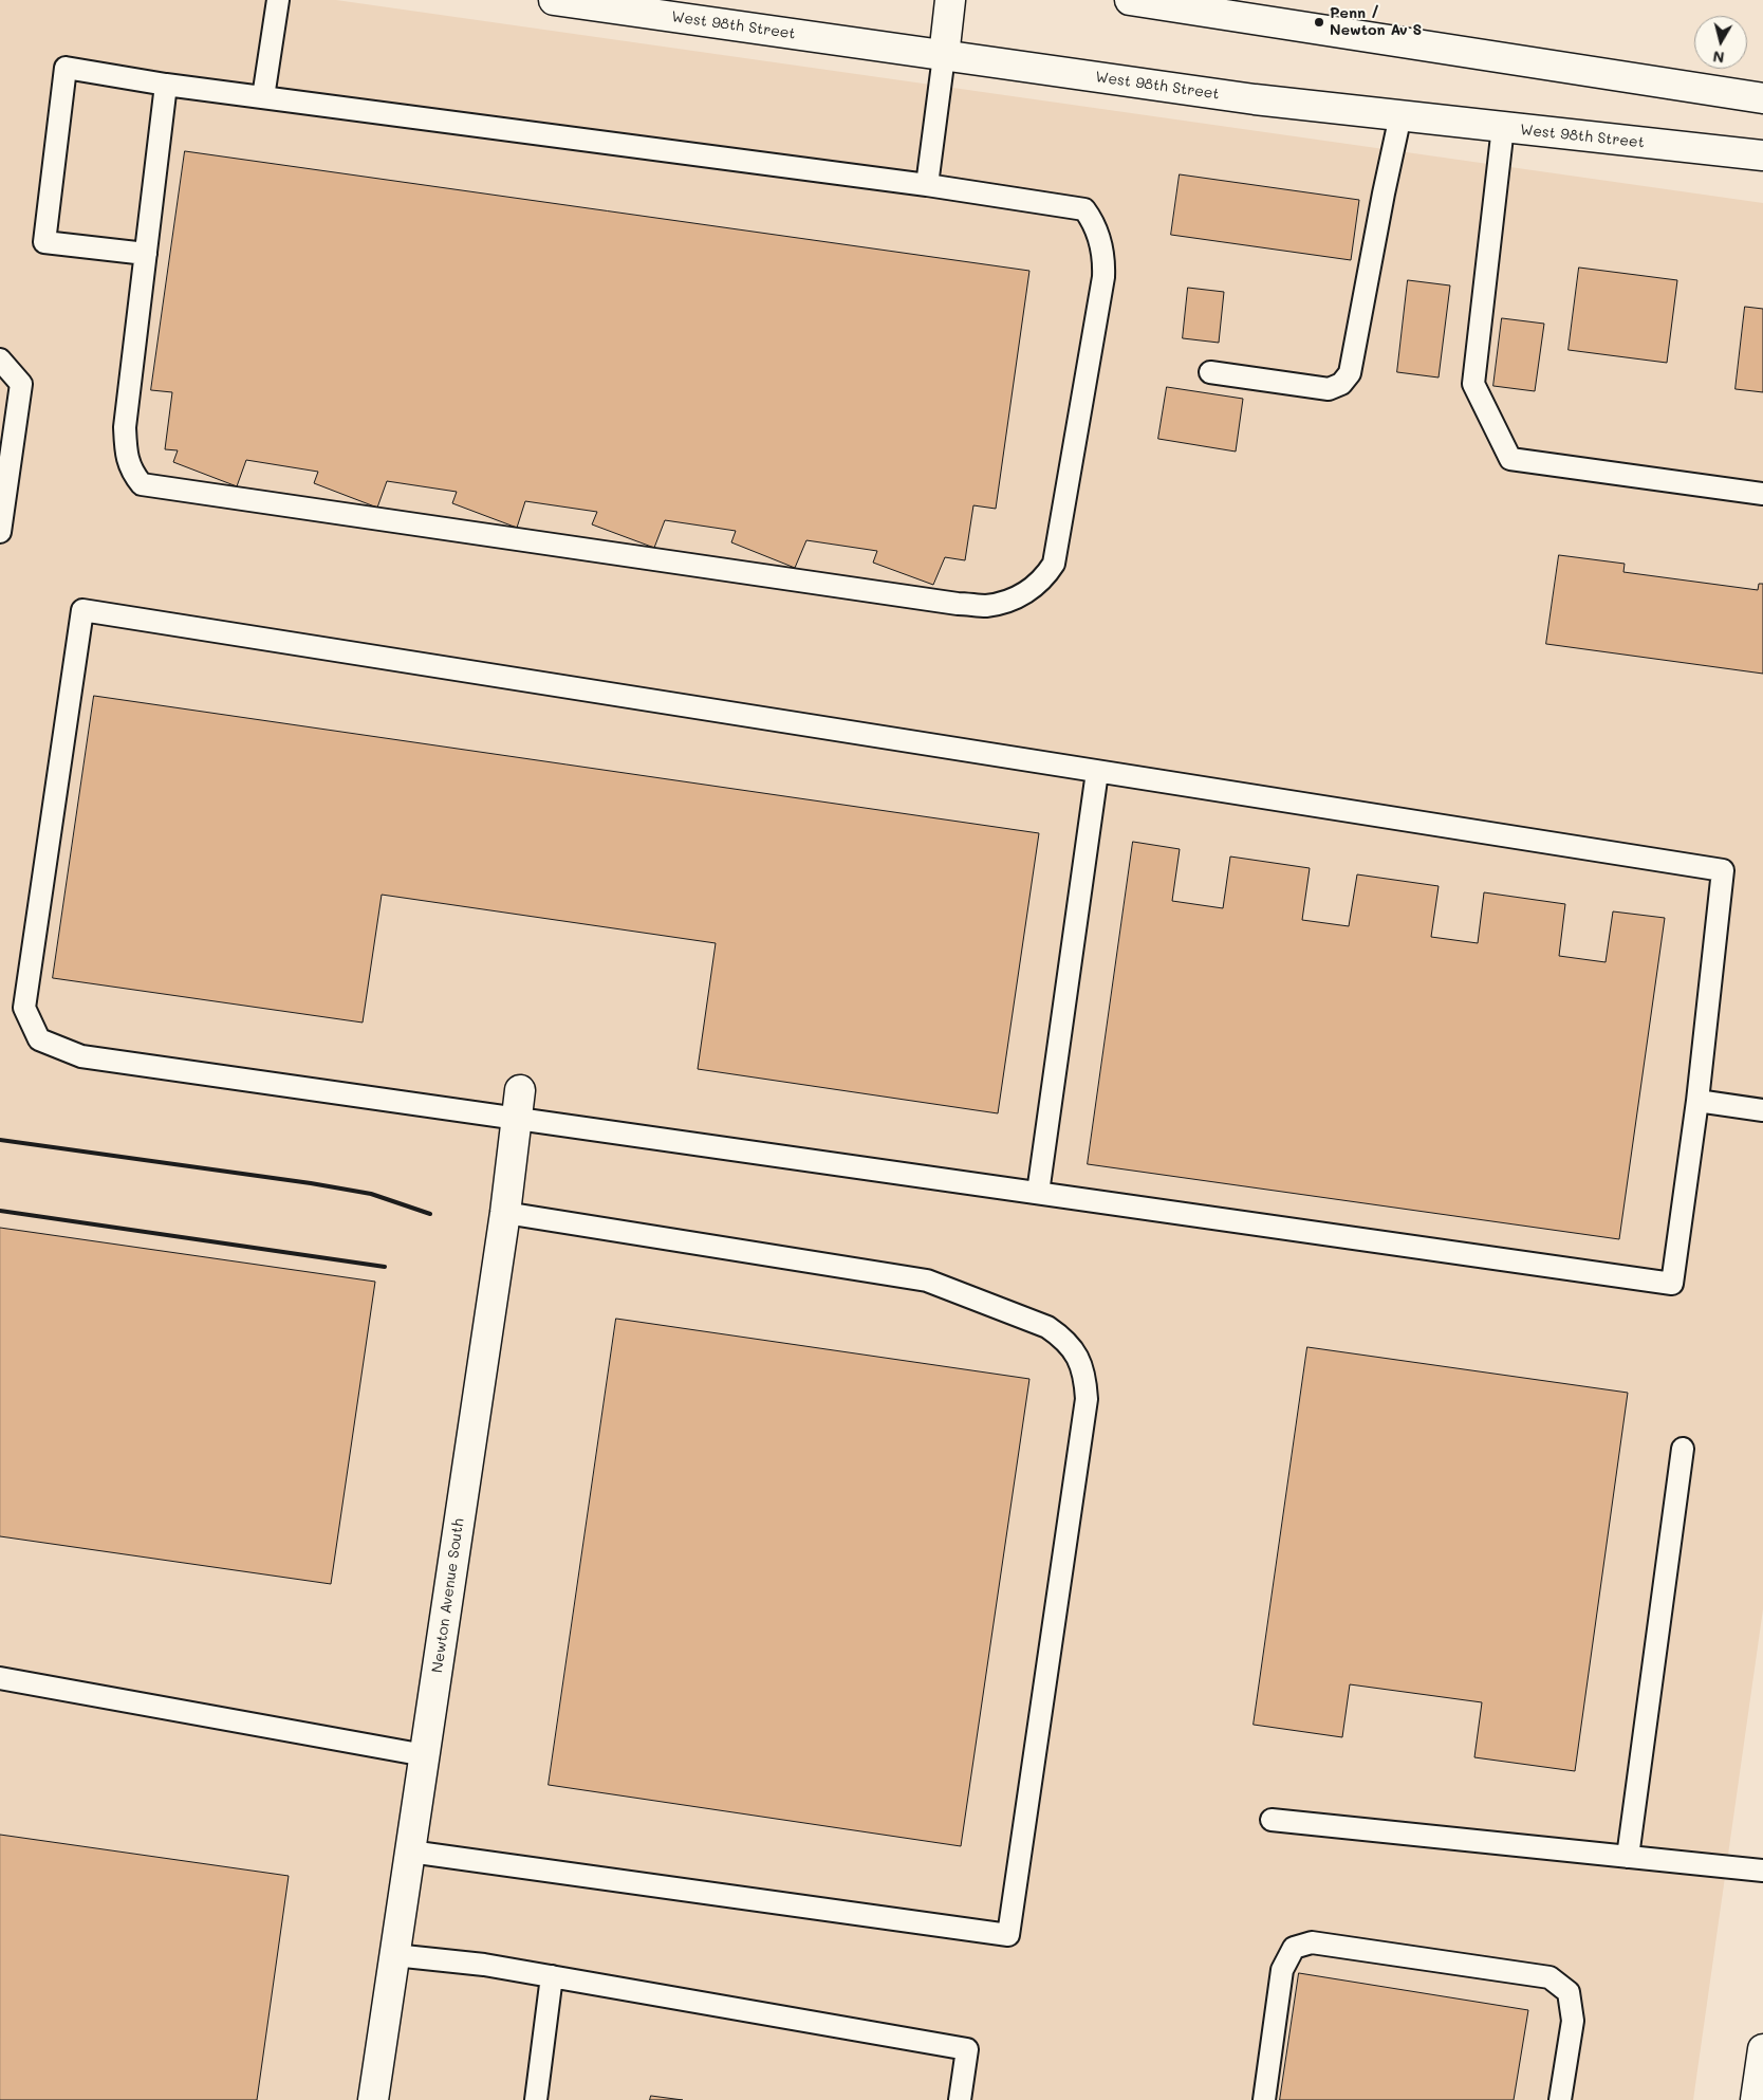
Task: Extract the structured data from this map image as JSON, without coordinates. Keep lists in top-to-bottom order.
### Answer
{
  "streets": {
    "street": ["West 98th Street", "Newton Avenue South"]
  },
  "places": ["Penn / Newton Av S"],
  "north": "bottom"
}
